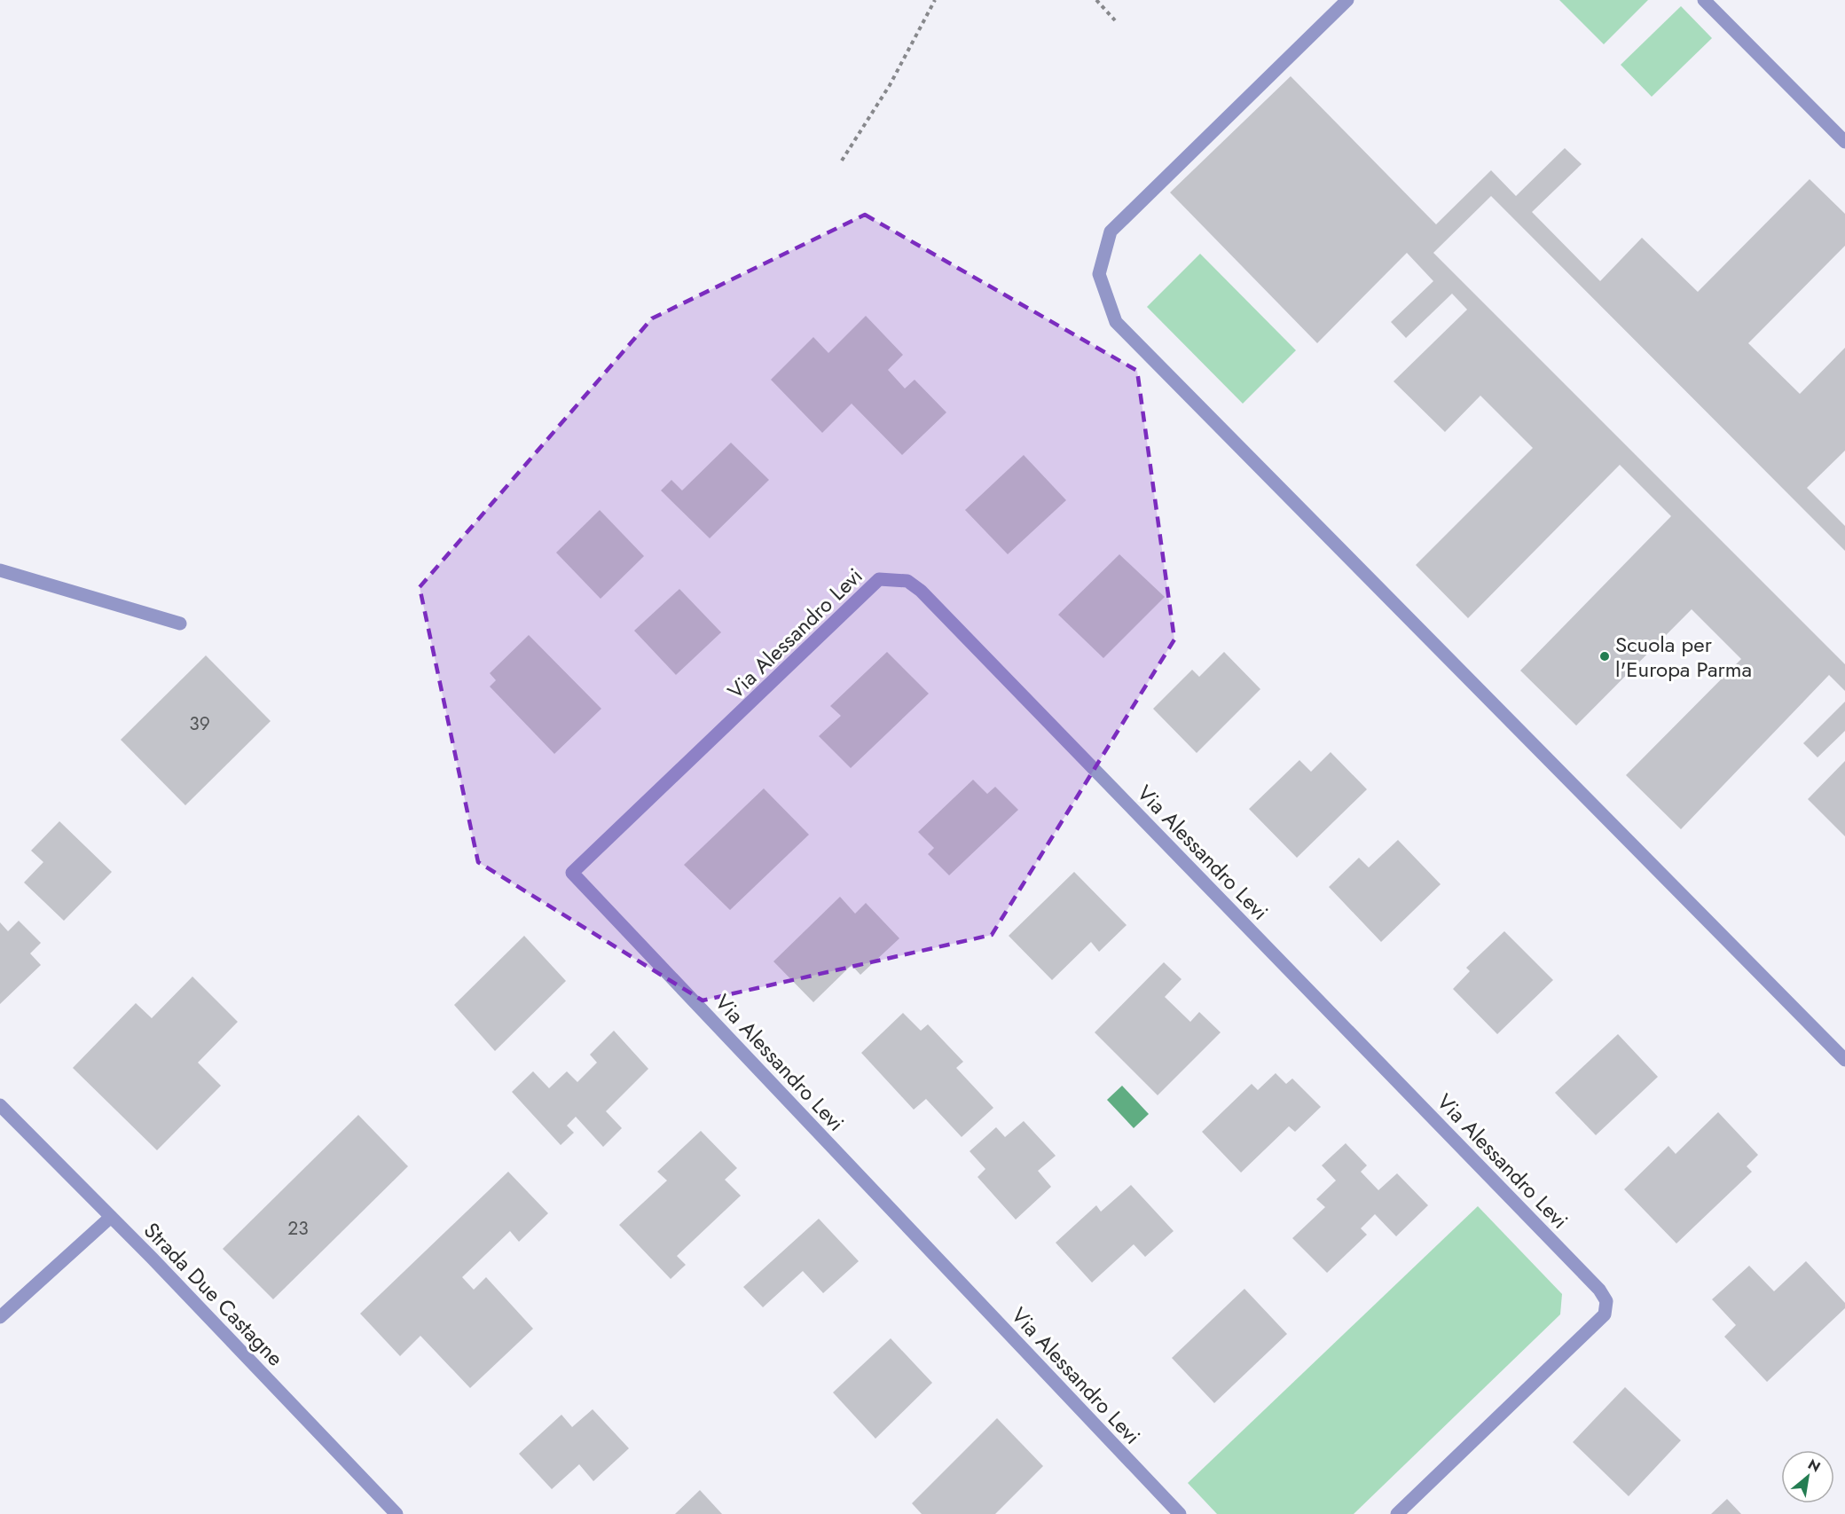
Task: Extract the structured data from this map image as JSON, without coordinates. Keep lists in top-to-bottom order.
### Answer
{
  "streets": {
    "street": ["Via Alessandro Levi", "Strada Due Castagne"]
  },
  "places": ["Scuola per l'Europa Parma"],
  "house_numbers": ["39", "23"],
  "north": "top right"
}
